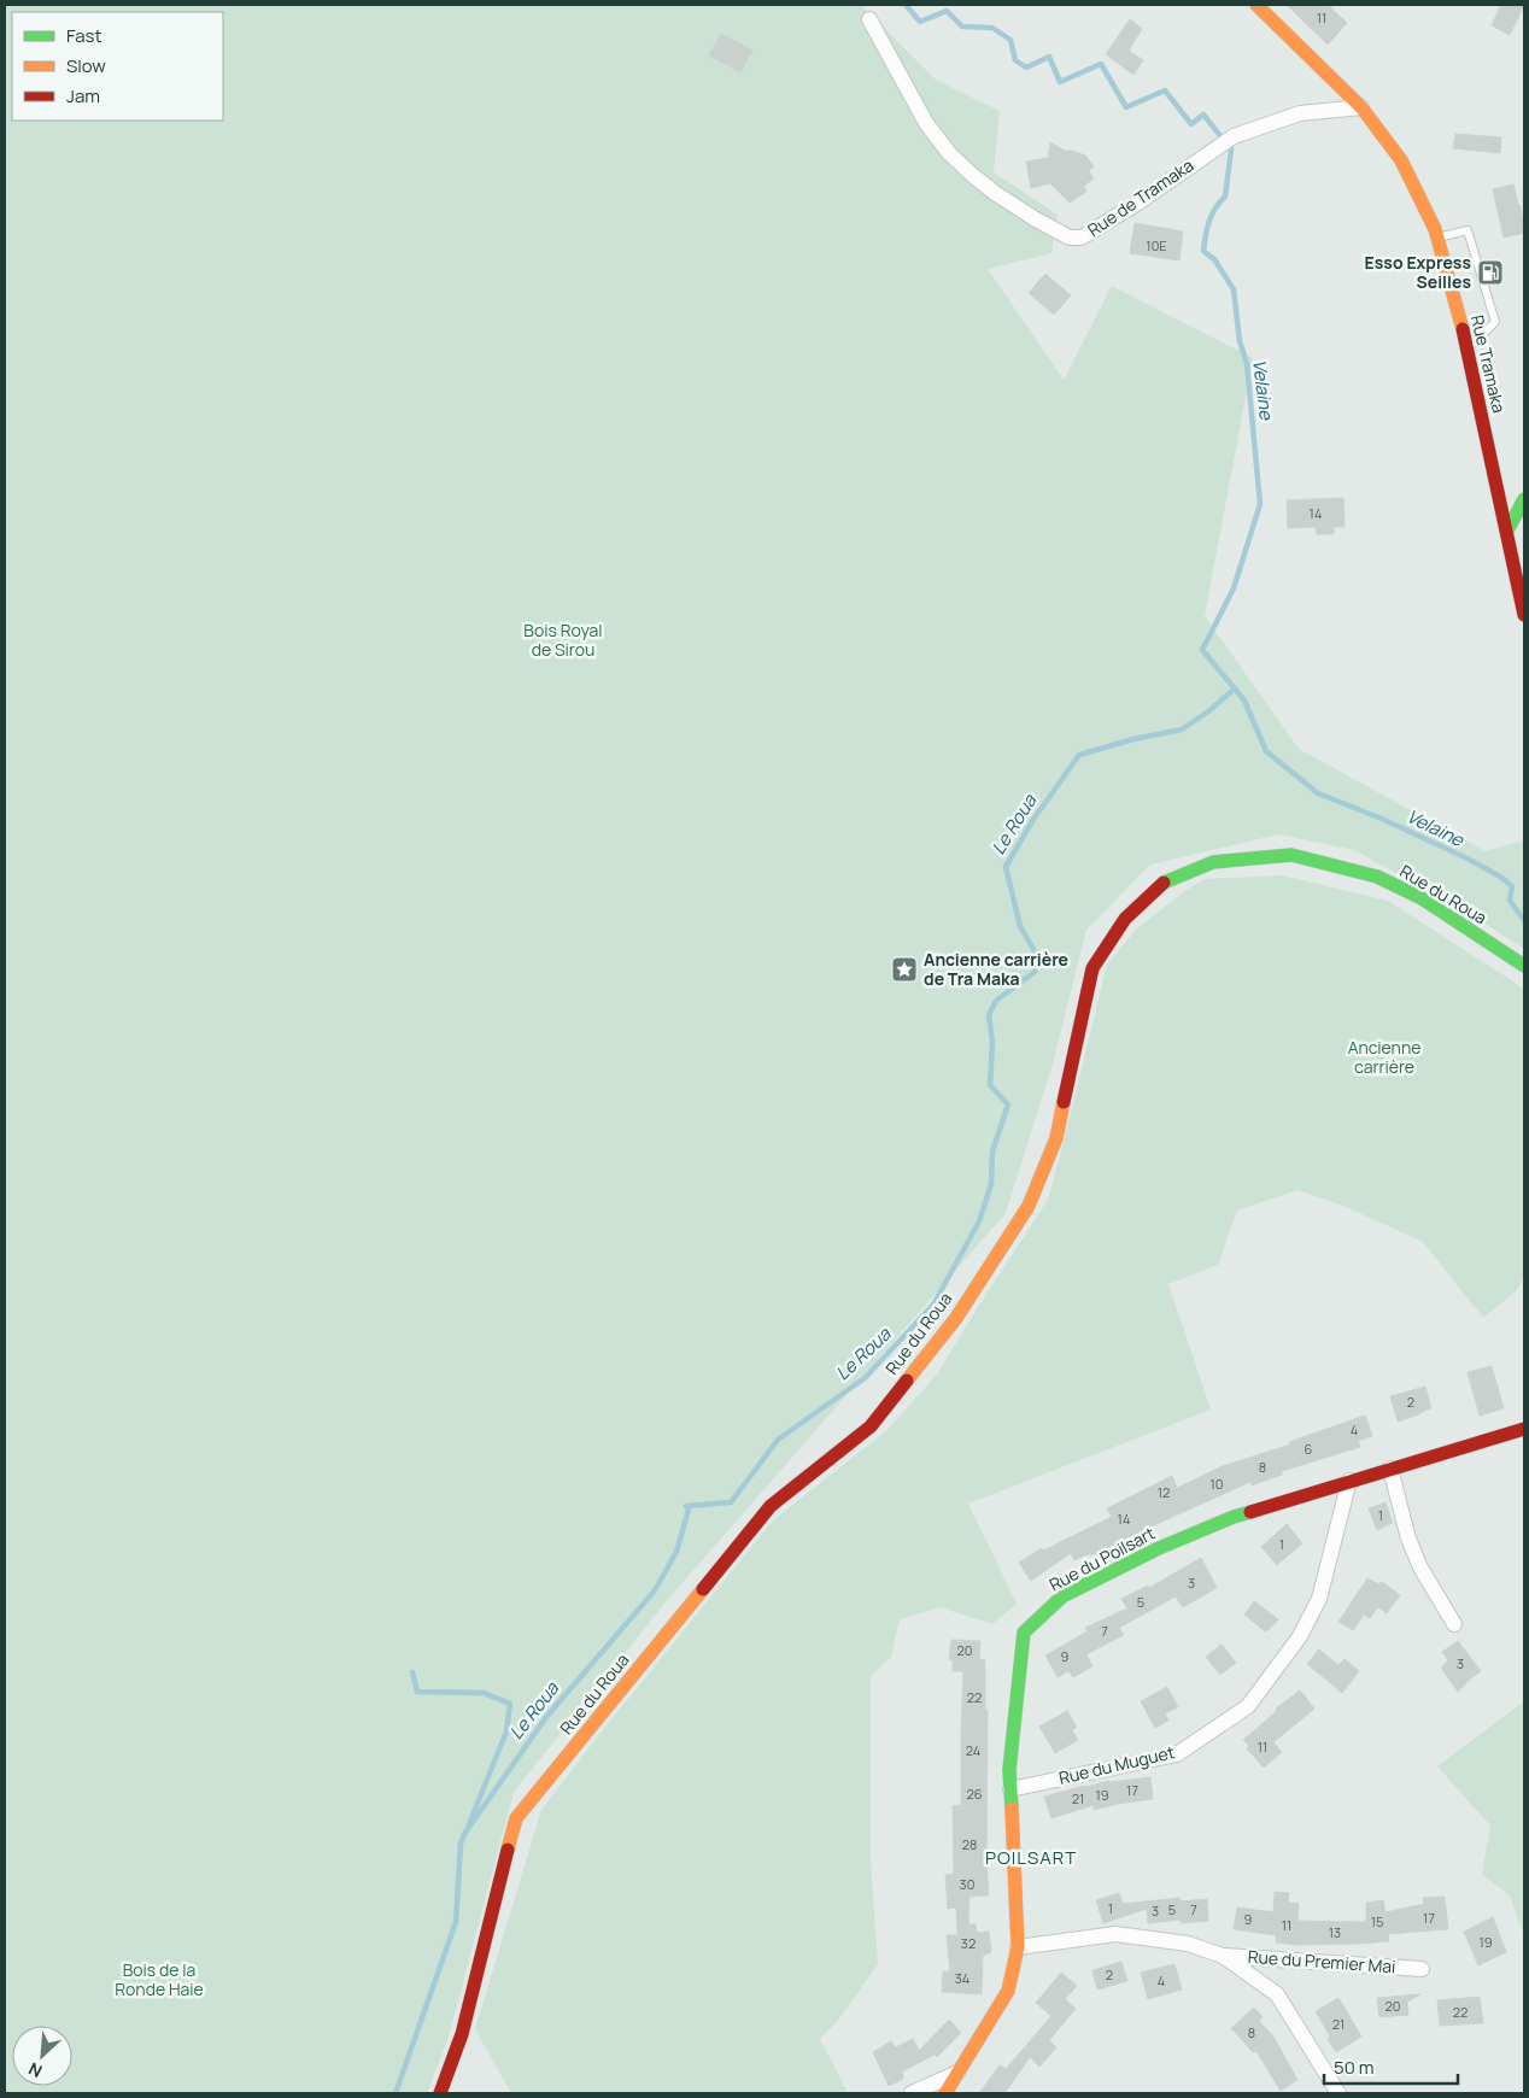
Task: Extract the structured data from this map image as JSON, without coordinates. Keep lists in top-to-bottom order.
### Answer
{
  "streets": {
    "street": [
      "Rue de Tramaka",
      "Rue Tramaka",
      "Rue du Roua",
      "Rue du Poilsart",
      "Rue du Muguet",
      "Rue du Premier Mai"
    ]
  },
  "crossings": [
    ["Rue de Tramaka", "Rue Tramaka"],
    ["Rue du Poilsart", "Rue du Muguet"],
    ["Rue du Poilsart", "Rue du Premier Mai"]
  ],
  "districts": ["POILSART"],
  "water": ["Velaine", "Le Roua"],
  "parks": ["Bois Royal de Sirou", "Ancienne carrière", "Bois de la Ronde Haie"],
  "places": {
    "fuel station": ["Esso Express Seilles"],
    "place": ["Ancienne carrière de Tra Maka"]
  },
  "house_numbers": [
    "11",
    "10E",
    "14",
    "2",
    "4",
    "6",
    "8",
    "10",
    "12",
    "1",
    "14",
    "1",
    "3",
    "5",
    "7",
    "20",
    "9",
    "3",
    "22",
    "11",
    "24",
    "17",
    "26",
    "19",
    "21",
    "28",
    "30",
    "1",
    "5",
    "7",
    "3",
    "17",
    "9",
    "15",
    "11",
    "13",
    "19",
    "32",
    "2",
    "34",
    "4",
    "20",
    "22",
    "21",
    "8"
  ],
  "legend": ["Fast", "Slow", "Jam"],
  "scale_bar": "50 m",
  "north": "bottom left"
}
